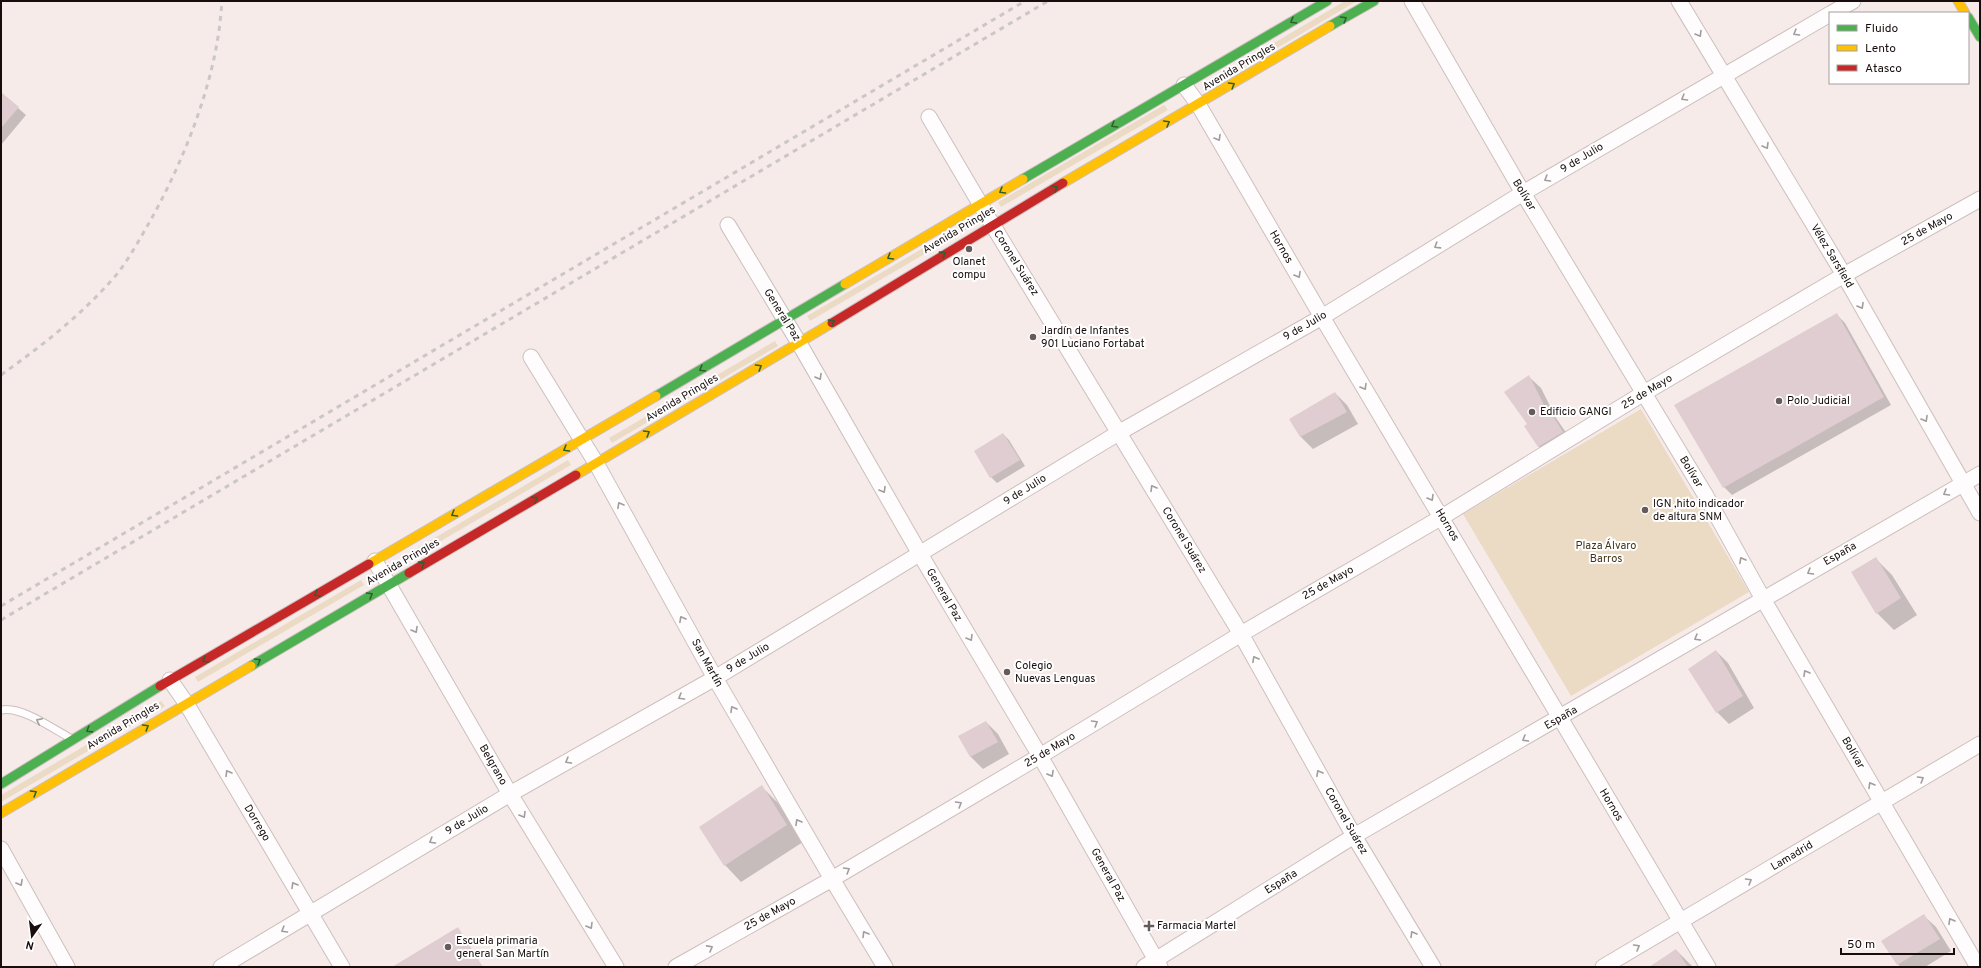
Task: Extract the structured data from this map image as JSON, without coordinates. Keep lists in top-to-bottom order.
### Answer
{
  "streets": {
    "main road": ["Avenida Pringles"],
    "street": [
      "9 de Julio",
      "Bolívar",
      "25 de Mayo",
      "Hornos",
      "Vélez Sarsfield",
      "Coronel Suárez",
      "General Paz",
      "España",
      "San Martín",
      "Belgrano",
      "Dorrego",
      "Lamadrid"
    ]
  },
  "crossings": [
    ["Avenida Pringles", "Hornos"],
    ["Avenida Pringles", "Coronel Suárez"],
    ["Avenida Pringles", "General Paz"],
    ["Avenida Pringles", "San Martín"],
    ["Avenida Pringles", "Belgrano"],
    ["Avenida Pringles", "Dorrego"],
    ["9 de Julio", "Bolívar"],
    ["9 de Julio", "Hornos"],
    ["9 de Julio", "Vélez Sarsfield"],
    ["9 de Julio", "Coronel Suárez"],
    ["9 de Julio", "General Paz"],
    ["9 de Julio", "San Martín"],
    ["9 de Julio", "Belgrano"],
    ["9 de Julio", "Dorrego"],
    ["Bolívar", "25 de Mayo"],
    ["Bolívar", "España"],
    ["Bolívar", "Lamadrid"],
    ["25 de Mayo", "Hornos"],
    ["25 de Mayo", "Vélez Sarsfield"],
    ["25 de Mayo", "Coronel Suárez"],
    ["25 de Mayo", "General Paz"],
    ["25 de Mayo", "San Martín"],
    ["Hornos", "España"],
    ["Hornos", "Lamadrid"],
    ["Vélez Sarsfield", "España"],
    ["Coronel Suárez", "España"],
    ["General Paz", "España"]
  ],
  "one_way": [
    "9 de Julio",
    "Bolívar",
    "25 de Mayo",
    "Hornos",
    "Vélez Sarsfield",
    "Coronel Suárez",
    "General Paz",
    "España",
    "San Martín",
    "Belgrano",
    "Dorrego",
    "Lamadrid"
  ],
  "parks": ["Plaza Álvaro Barros"],
  "places": {
    "other": [
      "Olanet compu",
      "Jardín de Infantes 901 Luciano Fortabat",
      "Polo Judicial",
      "Edificio GANGI",
      "IGN ,hito indicador de altura SNM",
      "Colegio Nuevas Lenguas",
      "Escuela primaria general San Martín"
    ],
    "health": ["Farmacia Martel"]
  },
  "legend": ["Fluido", "Lento", "Atasco"],
  "scale_bar": "50 m",
  "north": "bottom"
}
